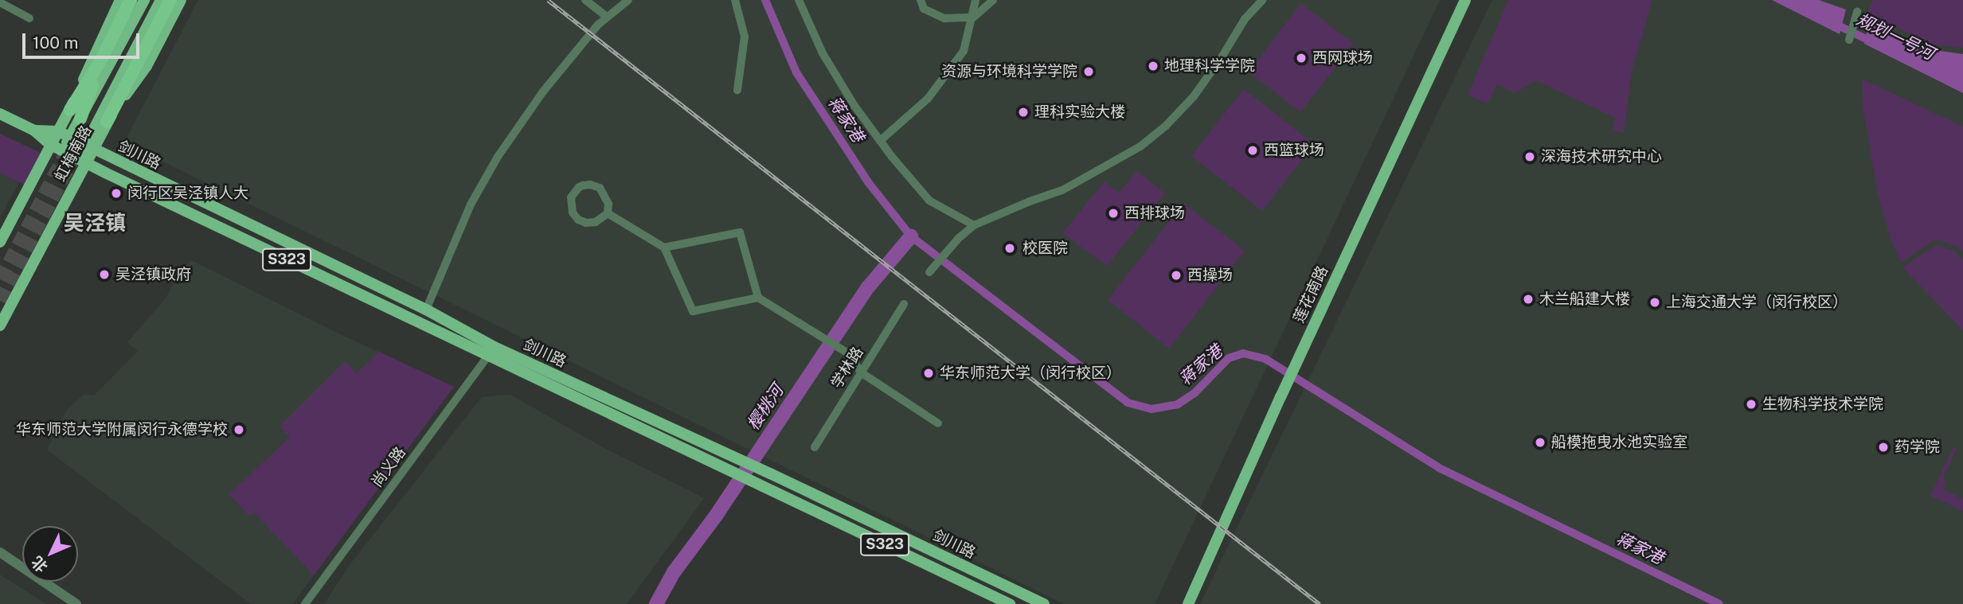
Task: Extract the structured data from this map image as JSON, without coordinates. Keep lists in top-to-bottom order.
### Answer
{
  "streets": {
    "main road": [
      "虹梅南路",
      "剑川路",
      "S323",
      "莲花南路"
    ],
    "street": ["学林路", "尚义路"]
  },
  "crossings": [
    ["虹梅南路", "剑川路"],
    ["剑川路", "尚义路"]
  ],
  "districts": ["吴泾镇"],
  "water": ["规划一号河", "蒋家港", "樱桃河"],
  "places": [
    "西网球场",
    "地理科学学院",
    "资源与环境科学学院",
    "理科实验大楼",
    "西篮球场",
    "深海技术研究中心",
    "闵行区吴泾镇人大",
    "西排球场",
    "校医院",
    "吴泾镇政府",
    "西操场",
    "木兰船建大楼",
    "上海交通大学（闵行校区）",
    "华东师范大学（闵行校区）",
    "生物科学技术学院",
    "华东师范大学附属闵行永德学校",
    "船模拖曳水池实验室",
    "药学院"
  ],
  "scale_bar": "100 m",
  "north": "bottom left"
}
